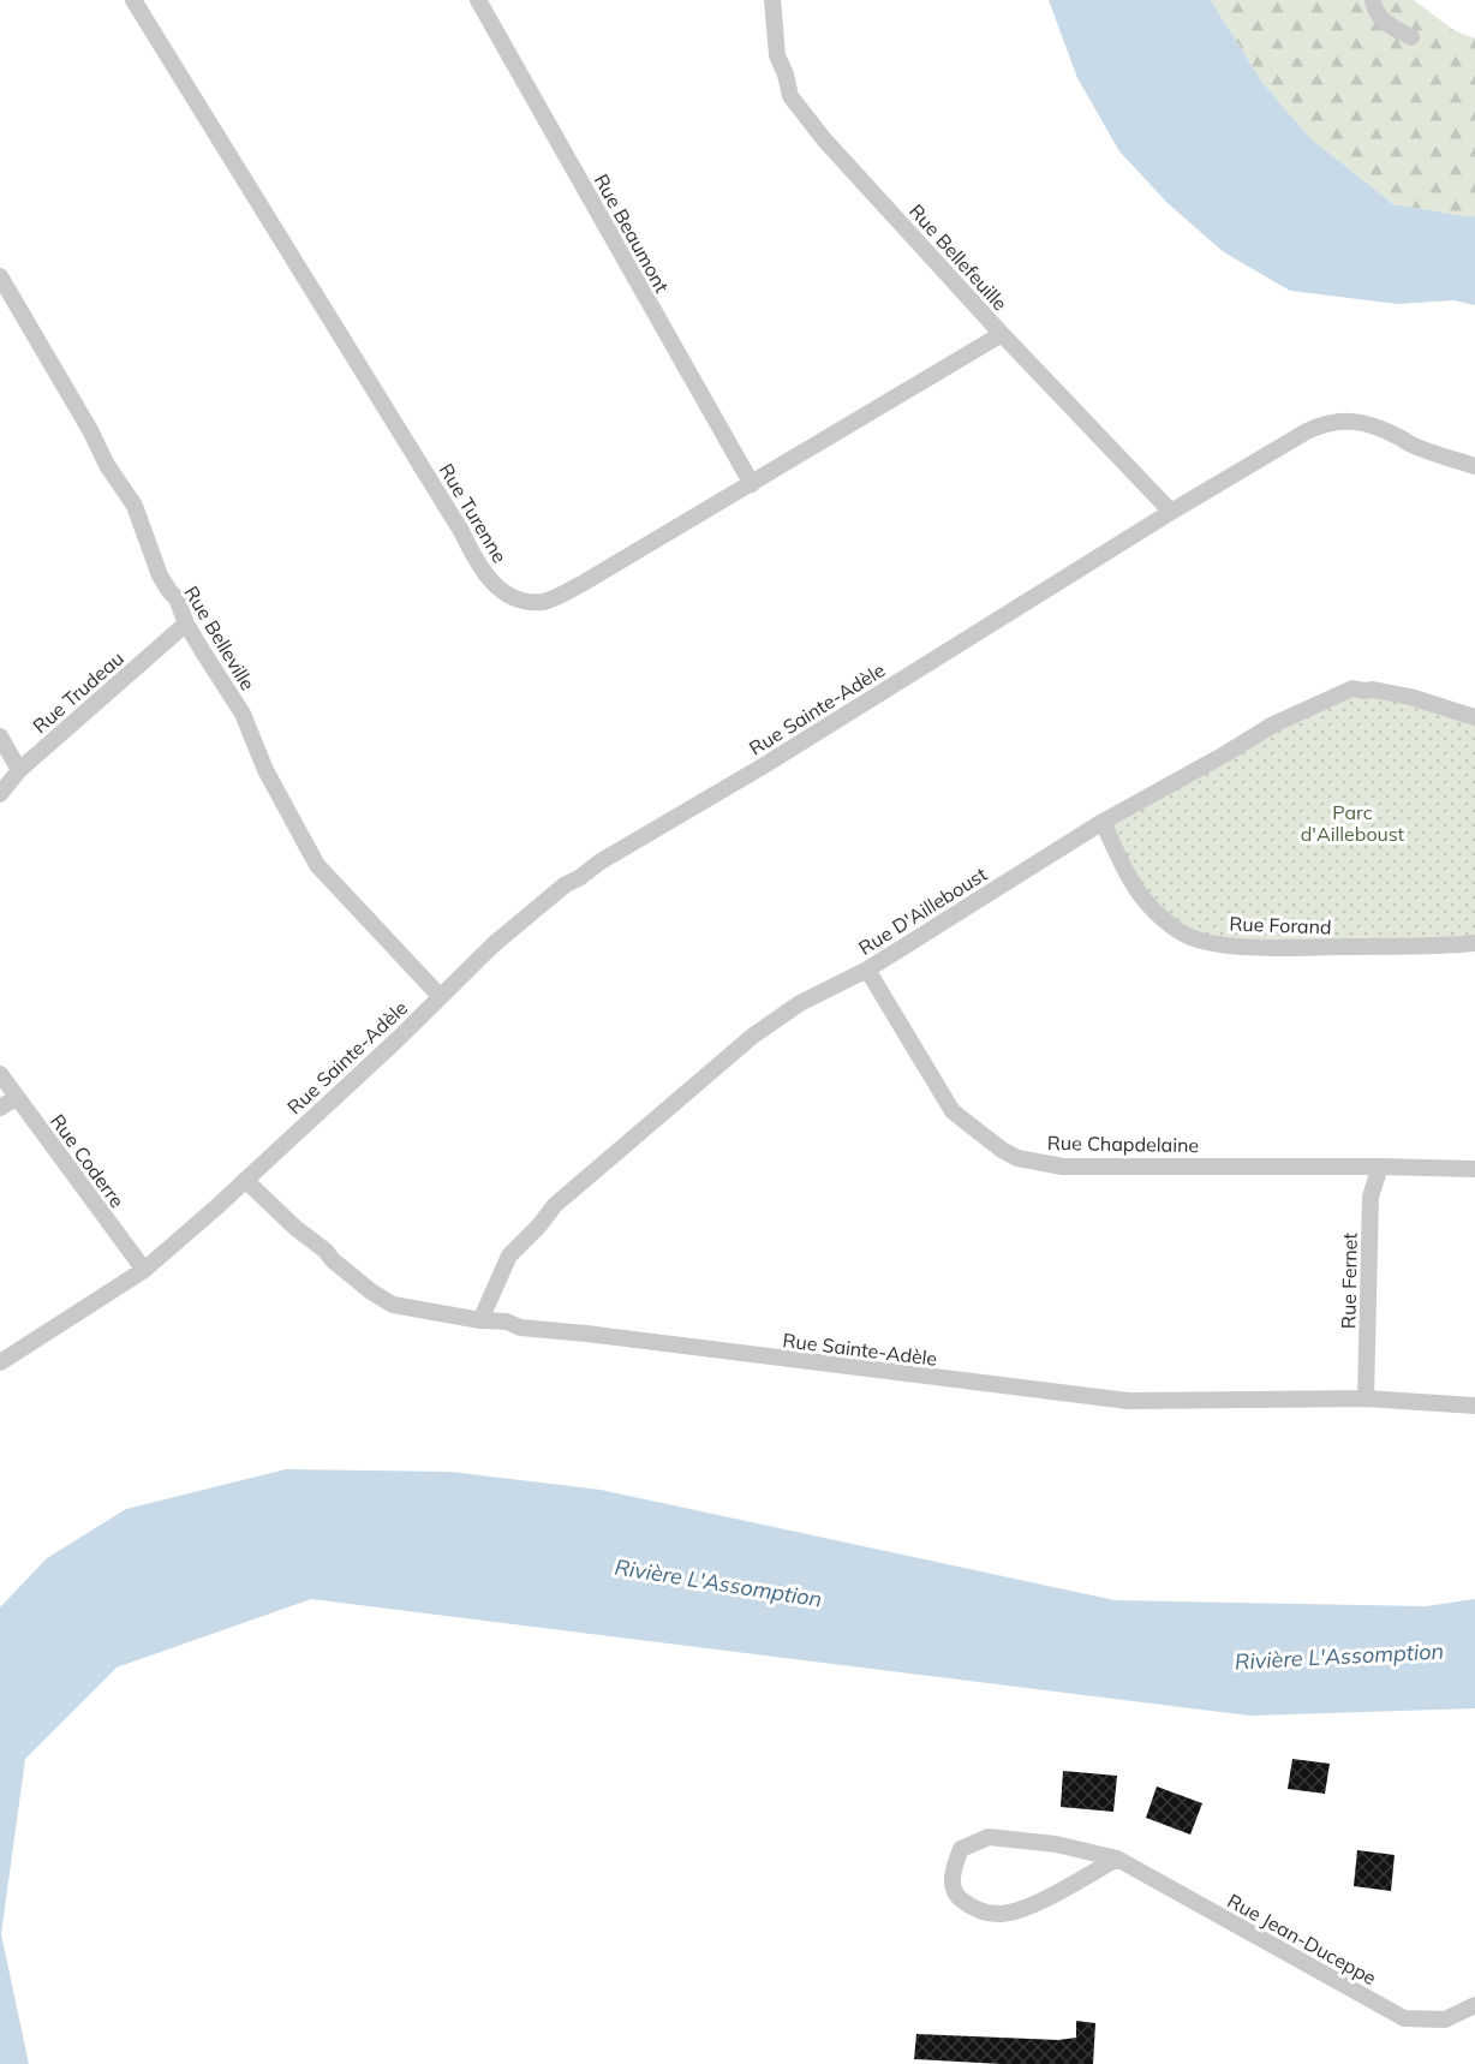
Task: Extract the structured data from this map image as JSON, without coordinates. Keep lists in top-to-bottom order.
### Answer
{
  "streets": {
    "street": [
      "Rue Beaumont",
      "Rue Bellefeuille",
      "Rue Turenne",
      "Rue Belleville",
      "Rue Trudeau",
      "Rue Sainte-Adèle",
      "Rue D'Ailleboust",
      "Rue Forand",
      "Rue Chapdelaine",
      "Rue Coderre",
      "Rue Fernet",
      "Rue Jean-Duceppe"
    ]
  },
  "crossings": [
    ["Rue Beaumont", "Rue Turenne"],
    ["Rue Bellefeuille", "Rue Turenne"],
    ["Rue Bellefeuille", "Rue Sainte-Adèle"],
    ["Rue Belleville", "Rue Trudeau"],
    ["Rue Belleville", "Rue Sainte-Adèle"],
    ["Rue Sainte-Adèle", "Rue D'Ailleboust"],
    ["Rue Sainte-Adèle", "Rue Coderre"],
    ["Rue Sainte-Adèle", "Rue Fernet"],
    ["Rue D'Ailleboust", "Rue Forand"],
    ["Rue D'Ailleboust", "Rue Chapdelaine"],
    ["Rue Chapdelaine", "Rue Fernet"]
  ],
  "water": ["Rivière L'Assomption"],
  "parks": ["Parc d'Ailleboust"]
}
